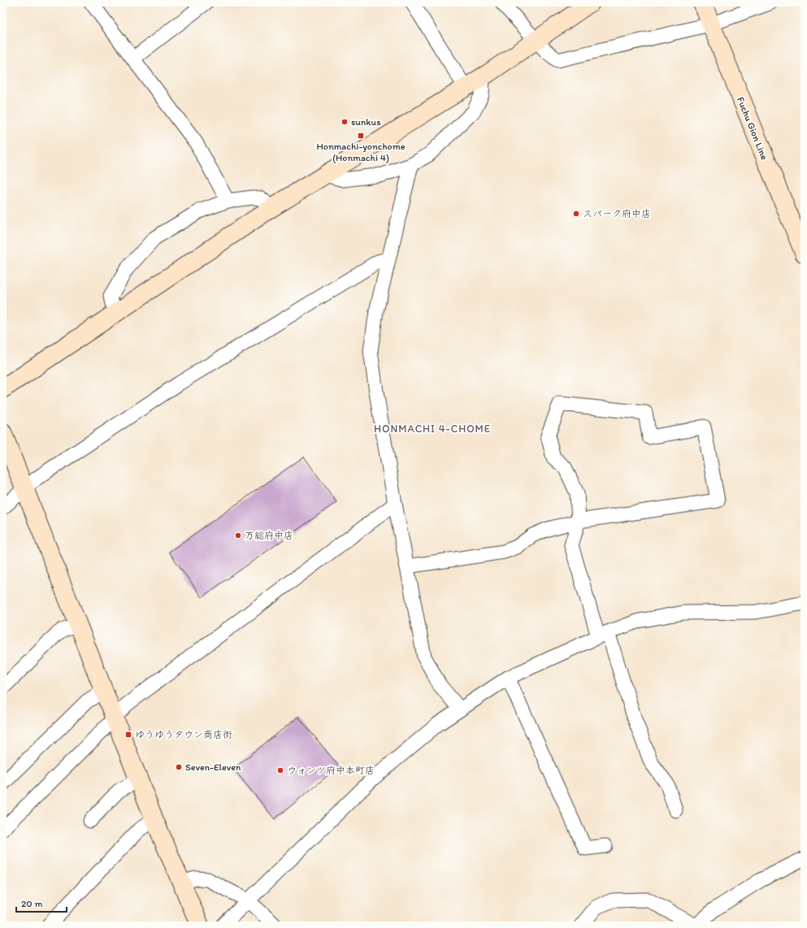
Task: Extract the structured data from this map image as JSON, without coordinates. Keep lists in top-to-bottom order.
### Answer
{
  "streets": {
    "street": ["Fuchu Gion Line"]
  },
  "districts": ["HONMACHI 4-CHOME"],
  "places": {
    "other": [
      "sunkus",
      "スパーク府中店",
      "万総府中店",
      "Seven-Eleven",
      "ウォンツ府中本町店"
    ],
    "transit": ["Honmachi-yonchome (Honmachi 4)", "ゆうゆうタウン商店街"]
  },
  "scale_bar": "20 m"
}
